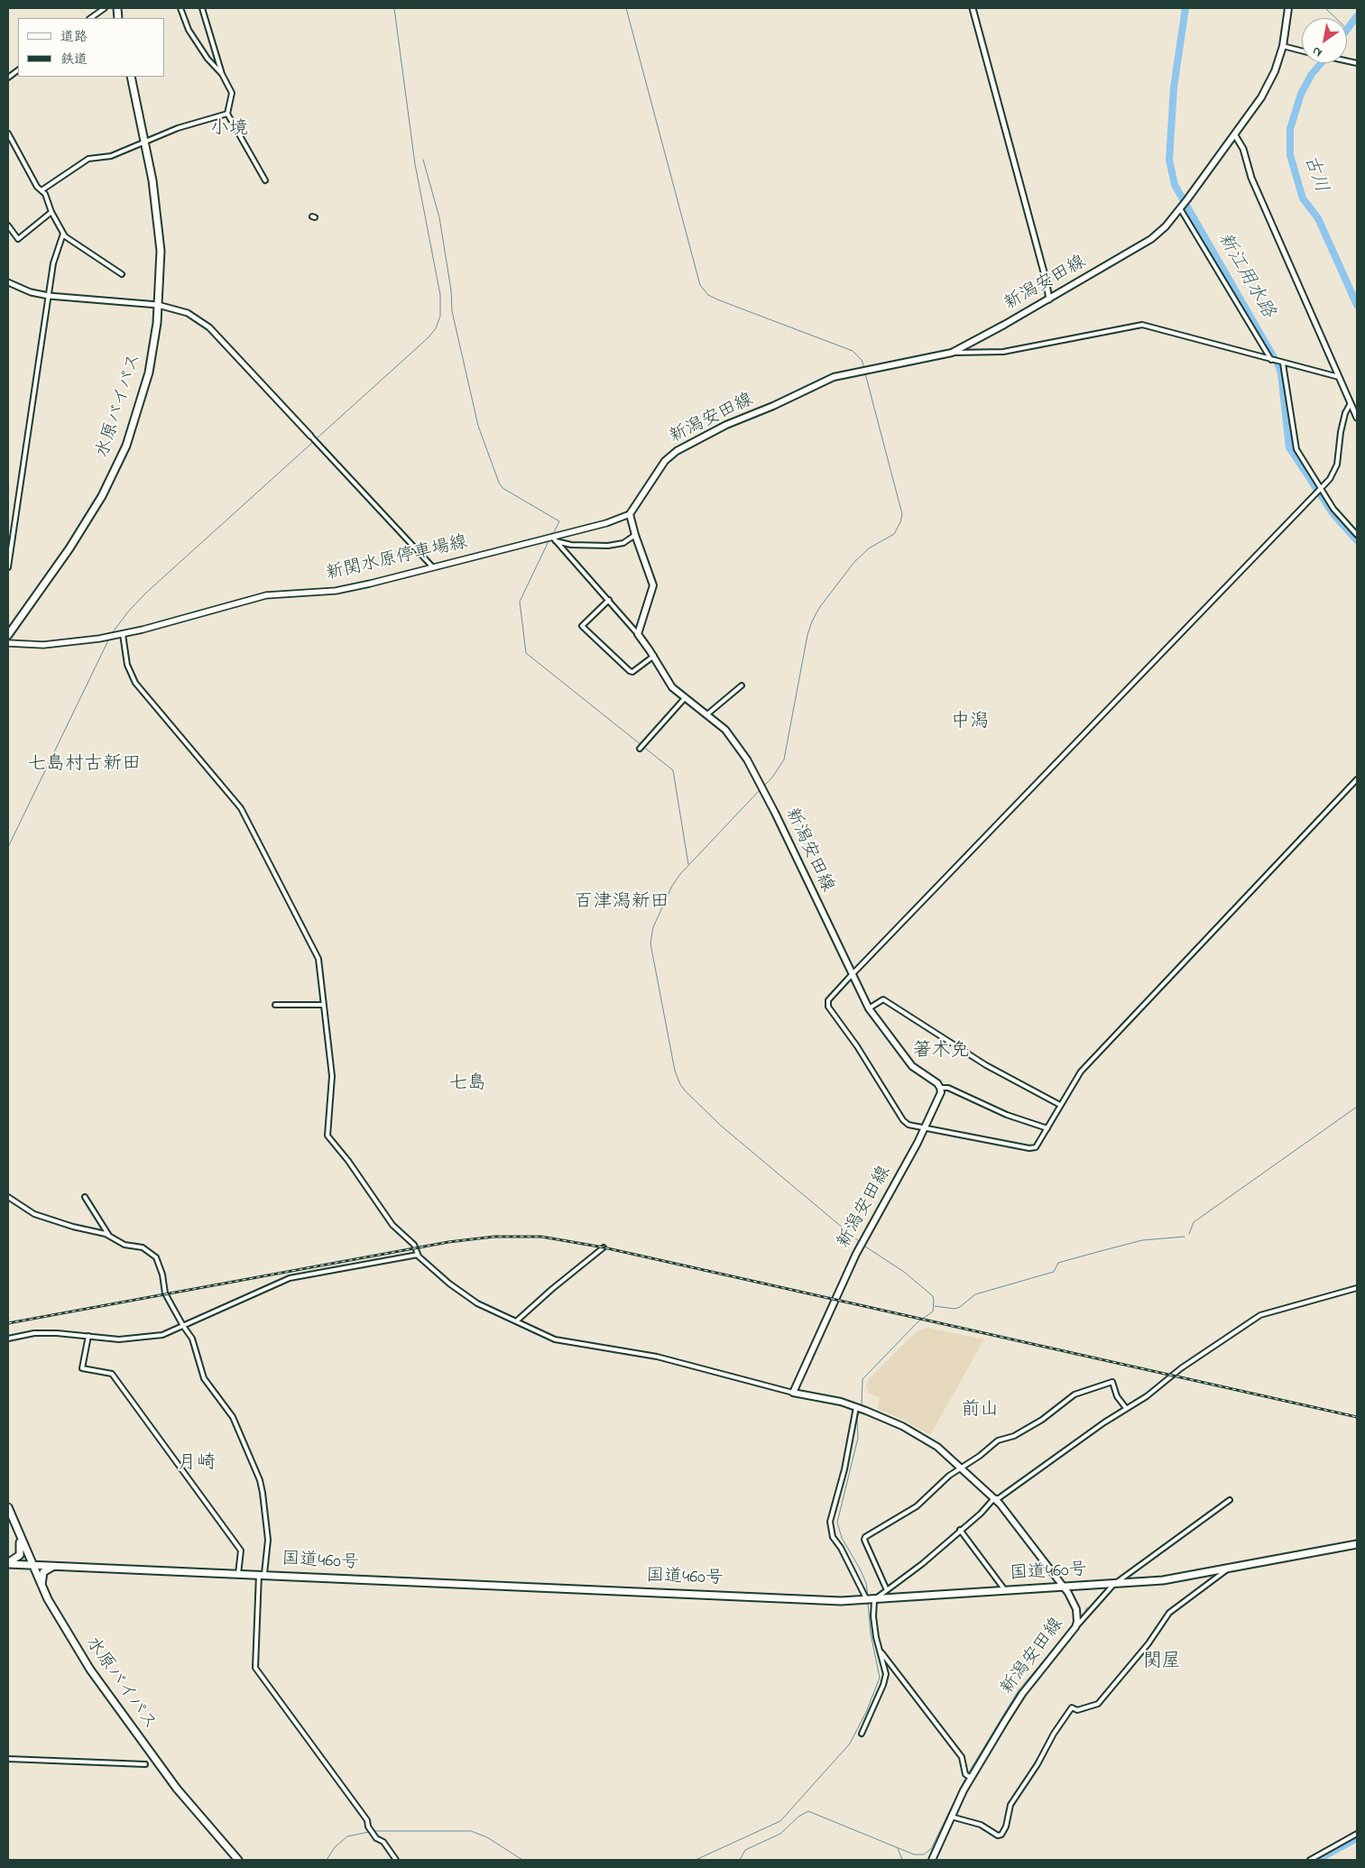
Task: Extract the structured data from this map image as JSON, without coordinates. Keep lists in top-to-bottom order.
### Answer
{
  "streets": {
    "highway": ["水原バイパス", "国道460号"],
    "main road": ["新潟安田線", "新関水原停車場線"]
  },
  "crossings": [
    ["新潟安田線", "新関水原停車場線"],
    ["新潟安田線", "国道460号"],
    ["水原バイパス", "国道460号"]
  ],
  "districts": [
    "小境",
    "中潟",
    "七島村古新田",
    "百津潟新田",
    "箸木免",
    "七島",
    "前山",
    "月崎",
    "関屋"
  ],
  "water": ["古川", "新江用水路"],
  "legend": ["道路", "鉄道"],
  "north": "bottom left"
}
